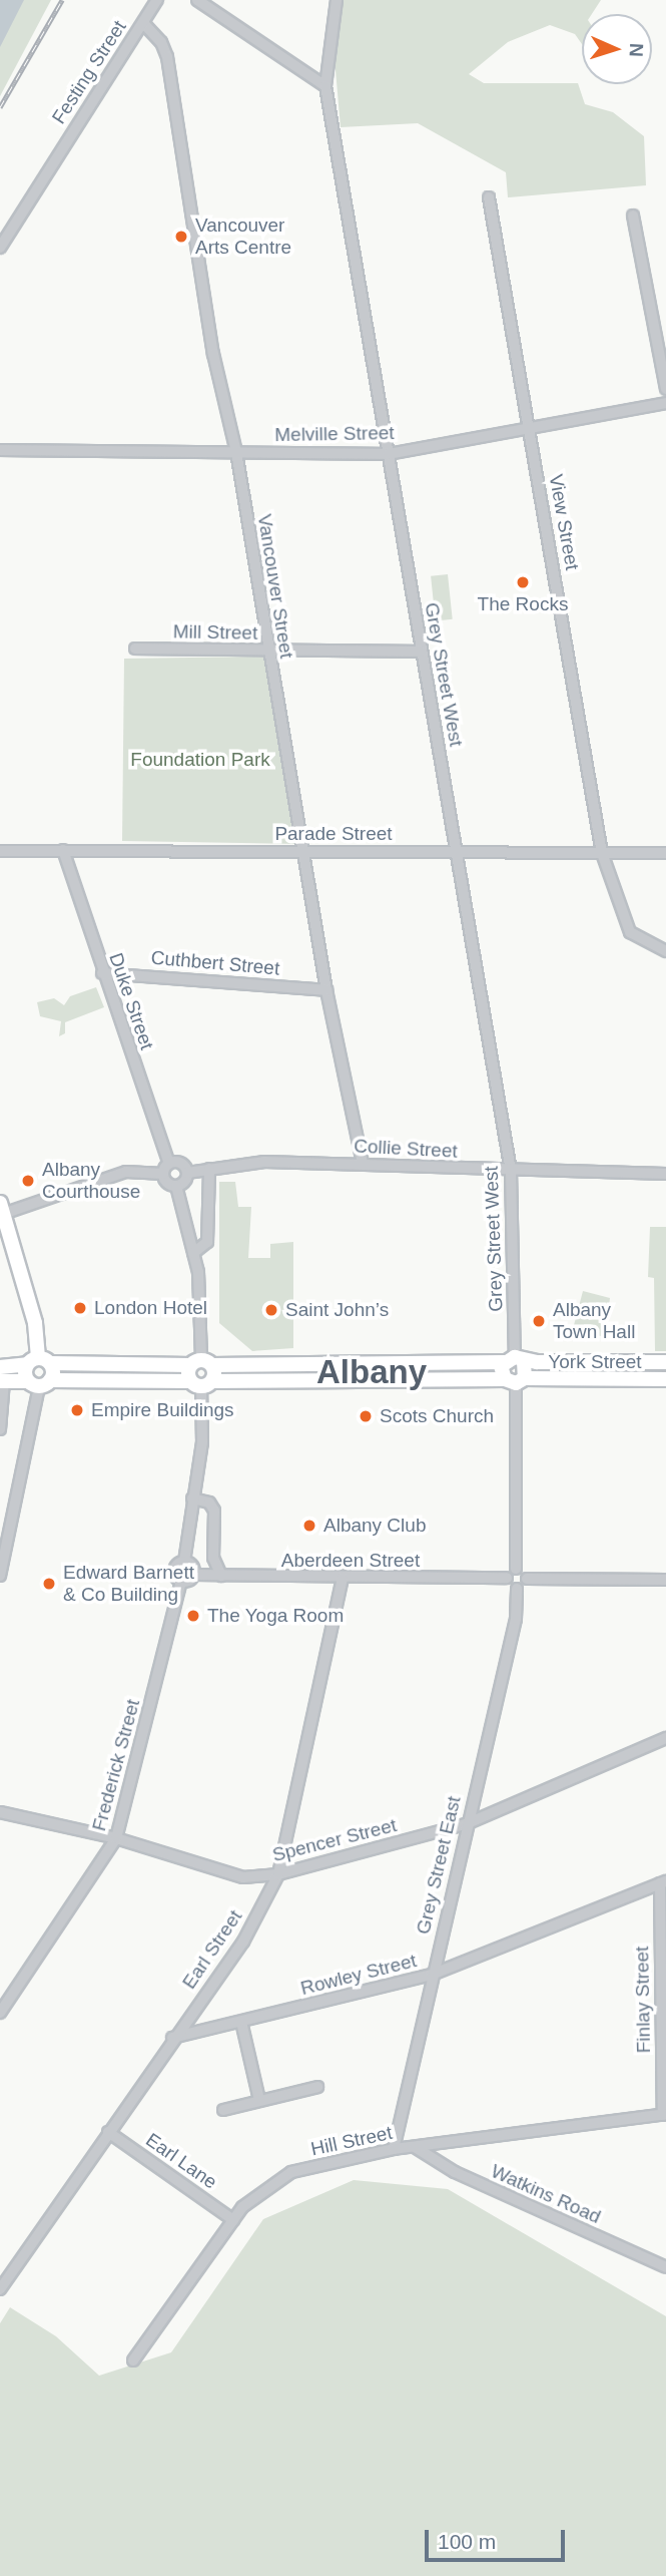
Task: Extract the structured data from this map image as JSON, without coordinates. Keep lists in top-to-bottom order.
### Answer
{
  "streets": {
    "main road": ["York Street"],
    "street": [
      "Festing Street",
      "Melville Street",
      "View Street",
      "Vancouver Street",
      "Mill Street",
      "Grey Street West",
      "Parade Street",
      "Cuthbert Street",
      "Duke Street",
      "Collie Street",
      "Aberdeen Street",
      "Frederick Street",
      "Spencer Street",
      "Grey Street East",
      "Earl Street",
      "Rowley Street",
      "Finlay Street",
      "Hill Street",
      "Earl Lane",
      "Watkins Road"
    ]
  },
  "crossings": [
    ["Festing Street", "Vancouver Street"],
    ["Melville Street", "View Street"],
    ["Melville Street", "Vancouver Street"],
    ["Melville Street", "Grey Street West"],
    ["View Street", "Parade Street"],
    ["Vancouver Street", "Mill Street"],
    ["Vancouver Street", "Parade Street"],
    ["Vancouver Street", "Cuthbert Street"],
    ["Vancouver Street", "Collie Street"],
    ["Mill Street", "Grey Street West"],
    ["Grey Street West", "Parade Street"],
    ["Grey Street West", "Collie Street"],
    ["Grey Street West", "York Street"],
    ["Parade Street", "Duke Street"],
    ["Cuthbert Street", "Duke Street"],
    ["Duke Street", "Collie Street"],
    ["Aberdeen Street", "Earl Street"],
    ["Frederick Street", "Spencer Street"],
    ["Spencer Street", "Grey Street East"],
    ["Spencer Street", "Earl Street"],
    ["Grey Street East", "Rowley Street"],
    ["Grey Street East", "Hill Street"],
    ["Earl Street", "Rowley Street"],
    ["Earl Street", "Earl Lane"],
    ["Rowley Street", "Finlay Street"],
    ["Finlay Street", "Hill Street"],
    ["Hill Street", "Earl Lane"],
    ["Hill Street", "Watkins Road"]
  ],
  "districts": ["Albany"],
  "parks": ["Foundation Park"],
  "places": [
    "Vancouver Arts Centre",
    "The Rocks",
    "Albany Courthouse",
    "London Hotel",
    "Saint John’s",
    "Albany Town Hall",
    "Empire Buildings",
    "Scots Church",
    "Albany Club",
    "Edward Barnett & Co Building",
    "The Yoga Room"
  ],
  "scale_bar": "100 m",
  "north": "right"
}
